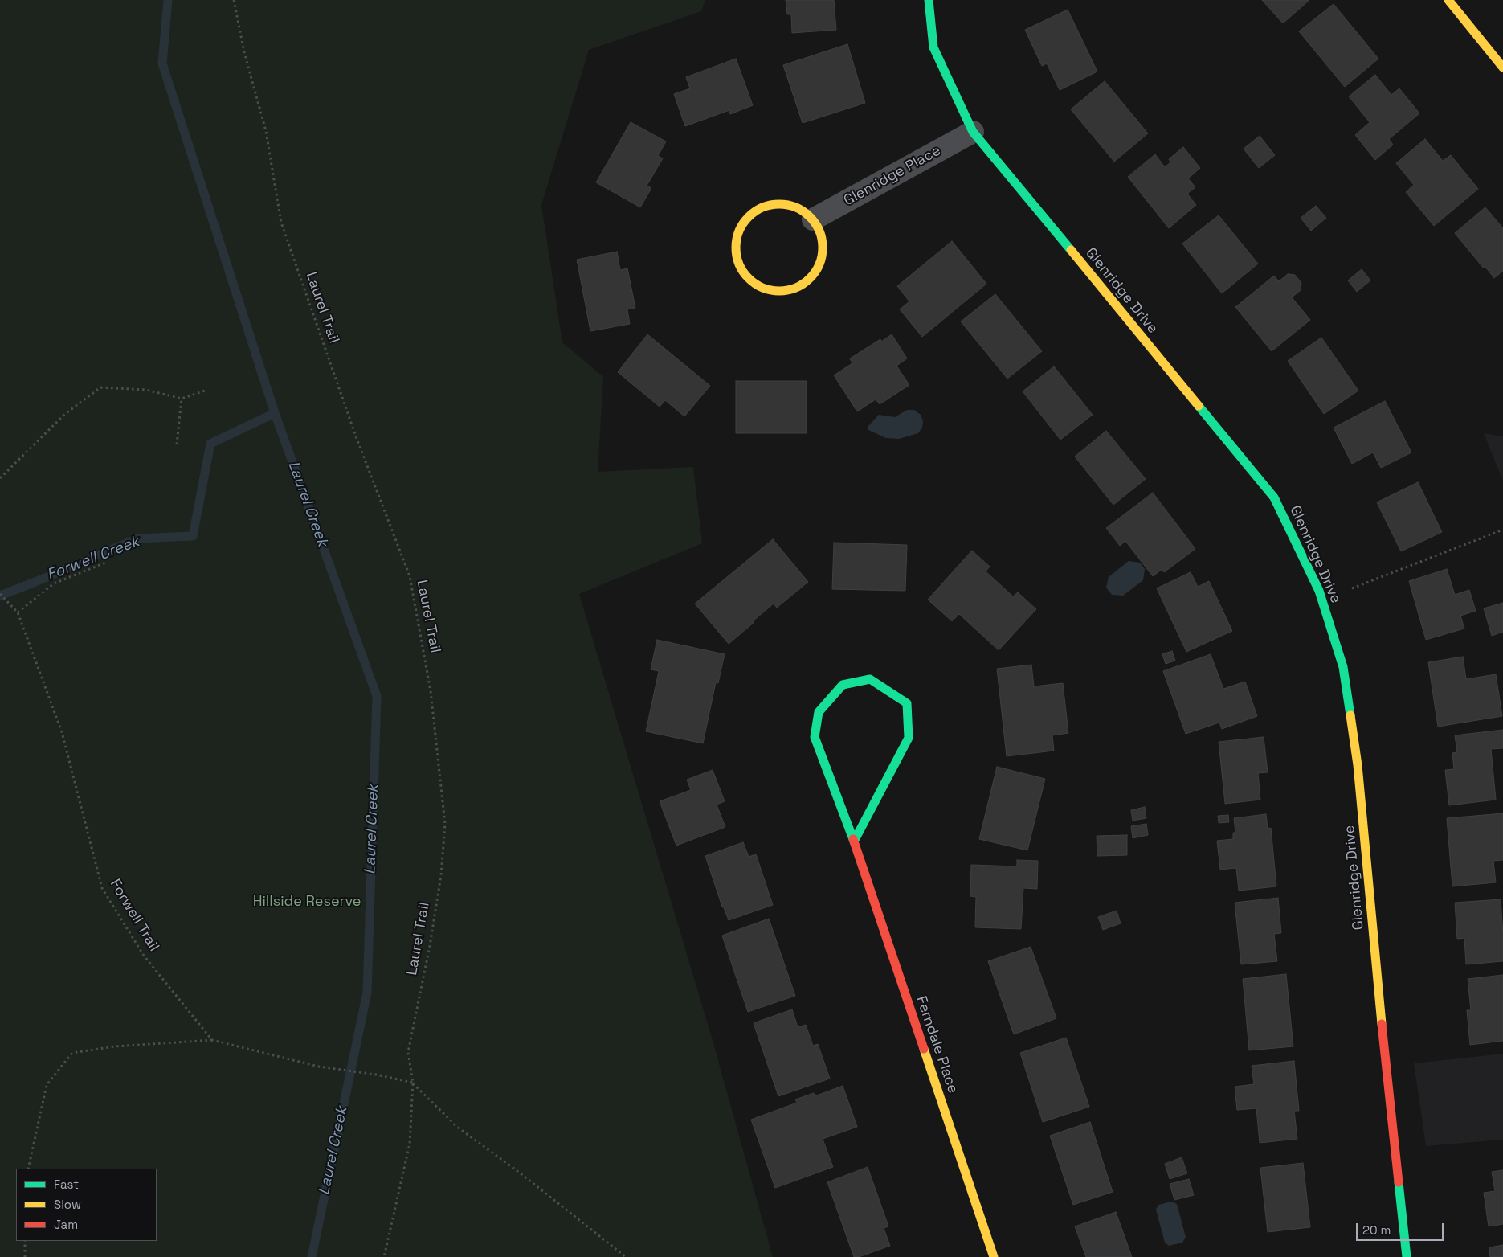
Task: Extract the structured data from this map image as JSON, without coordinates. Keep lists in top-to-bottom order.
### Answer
{
  "streets": {
    "street": ["Glenridge Place", "Glenridge Drive", "Ferndale Place"],
    "path": ["Laurel Trail", "Forwell Trail"]
  },
  "crossings": [
    ["Glenridge Place", "Glenridge Drive"]
  ],
  "water": ["Laurel Creek", "Forwell Creek"],
  "parks": ["Hillside Reserve"],
  "legend": ["Fast", "Slow", "Jam"],
  "scale_bar": "20 m"
}
